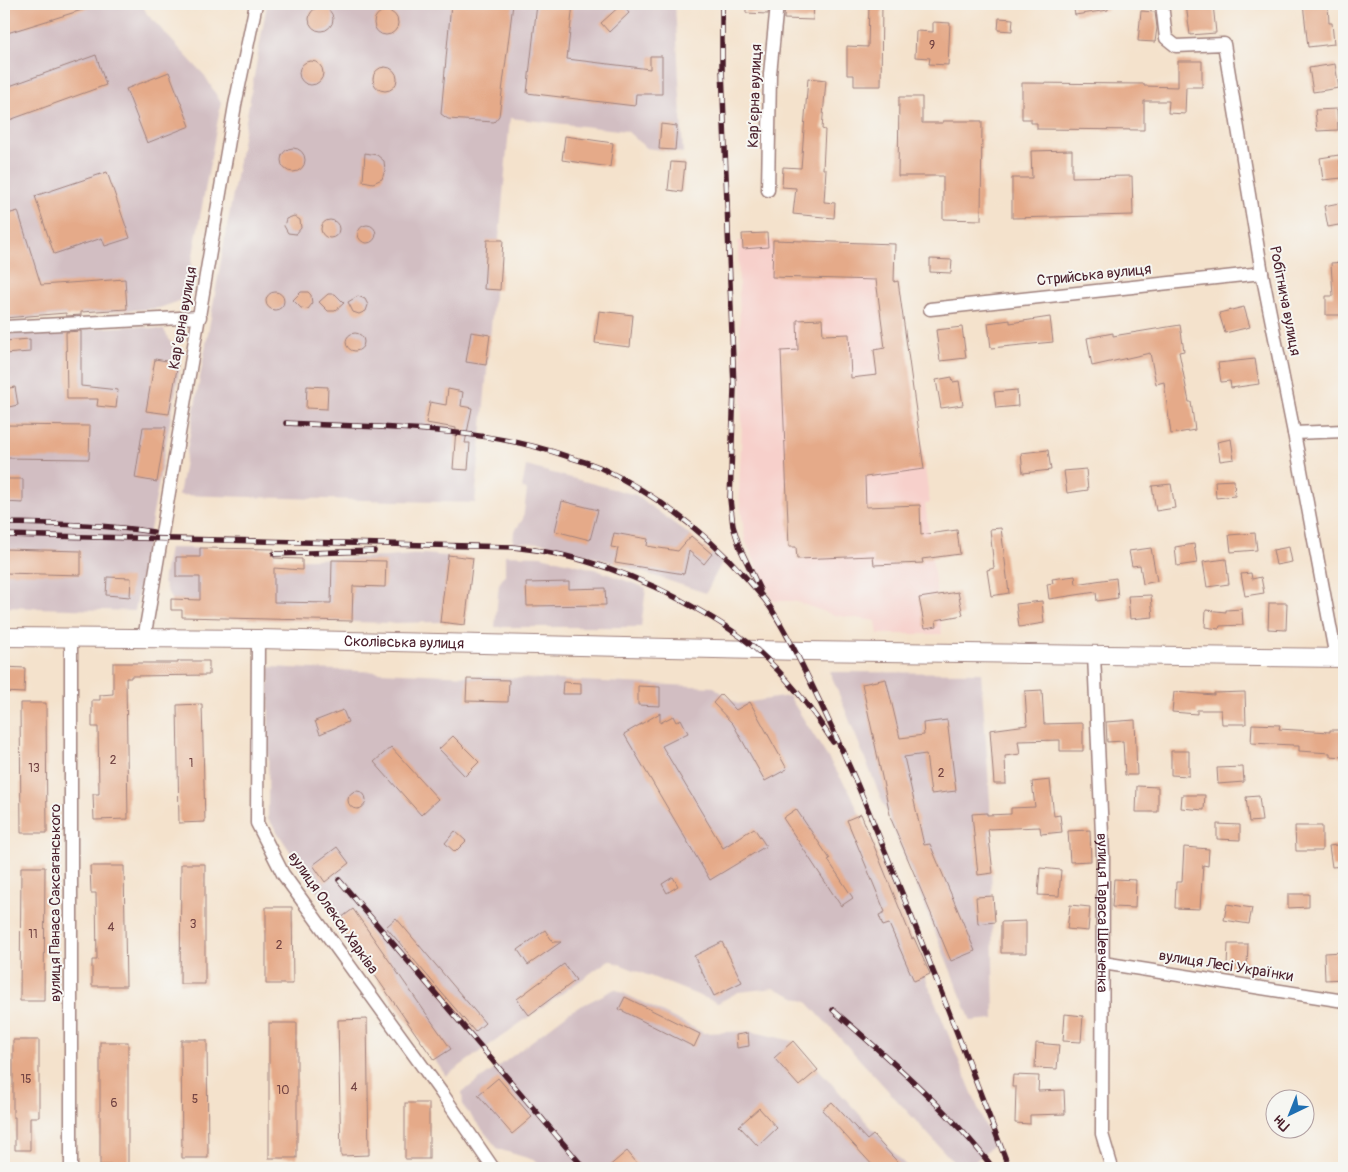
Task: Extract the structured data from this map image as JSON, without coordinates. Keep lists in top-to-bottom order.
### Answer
{
  "streets": {
    "street": [
      "Карʼєрна вулиця",
      "Стрийська вулиця",
      "Робітнича вулиця",
      "Сколівська вулиця",
      "вулиця Панаса Саксаганського",
      "вулиця Тараса Шевченка",
      "вулиця Олекси Харківа",
      "вулиця Лесі Українки"
    ]
  },
  "crossings": [
    ["Карʼєрна вулиця", "Сколівська вулиця"],
    ["Стрийська вулиця", "Робітнича вулиця"],
    ["Сколівська вулиця", "вулиця Панаса Саксаганського"],
    ["Сколівська вулиця", "вулиця Тараса Шевченка"],
    ["Сколівська вулиця", "вулиця Олекси Харківа"],
    ["вулиця Тараса Шевченка", "вулиця Лесі Українки"]
  ],
  "house_numbers": [
    "9",
    "2",
    "1",
    "13",
    "2",
    "3",
    "4",
    "11",
    "2",
    "15",
    "4",
    "10",
    "5",
    "6"
  ],
  "north": "bottom left"
}
